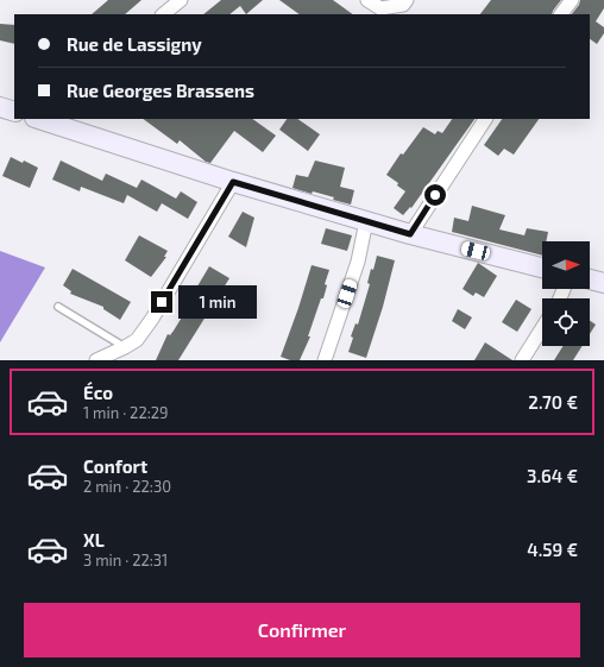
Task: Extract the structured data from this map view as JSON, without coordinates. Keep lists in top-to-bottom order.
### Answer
{
  "north": "right",
  "page": {
    "banner": ["Rue de Lassigny", "Rue Georges Brassens"],
    "bubble": "1 min",
    "list": [
      {
        "name": "Éco",
        "note": "1 min · 22:29",
        "value": "2.70 €"
      },
      {
        "name": "Confort",
        "note": "2 min · 22:30",
        "value": "3.64 €"
      },
      {
        "name": "XL",
        "note": "3 min · 22:31",
        "value": "4.59 €"
      }
    ],
    "buttons": "Confirmer"
  }
}
